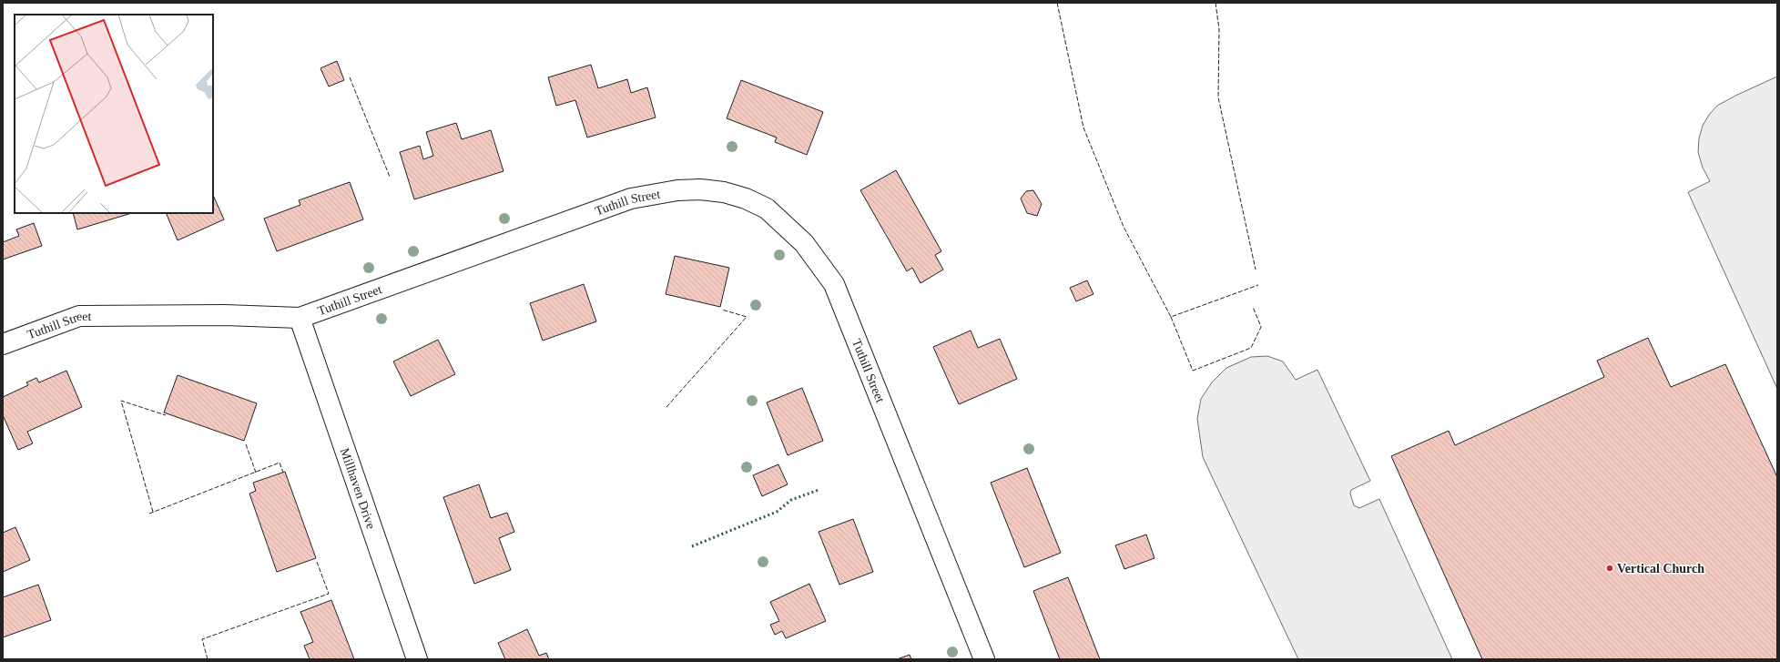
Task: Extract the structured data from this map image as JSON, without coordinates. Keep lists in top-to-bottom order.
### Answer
{
  "streets": {
    "street": ["Tuthill Street", "Millhaven Drive"]
  },
  "crossings": [
    ["Tuthill Street", "Millhaven Drive"]
  ],
  "places": ["Vertical Church"]
}
